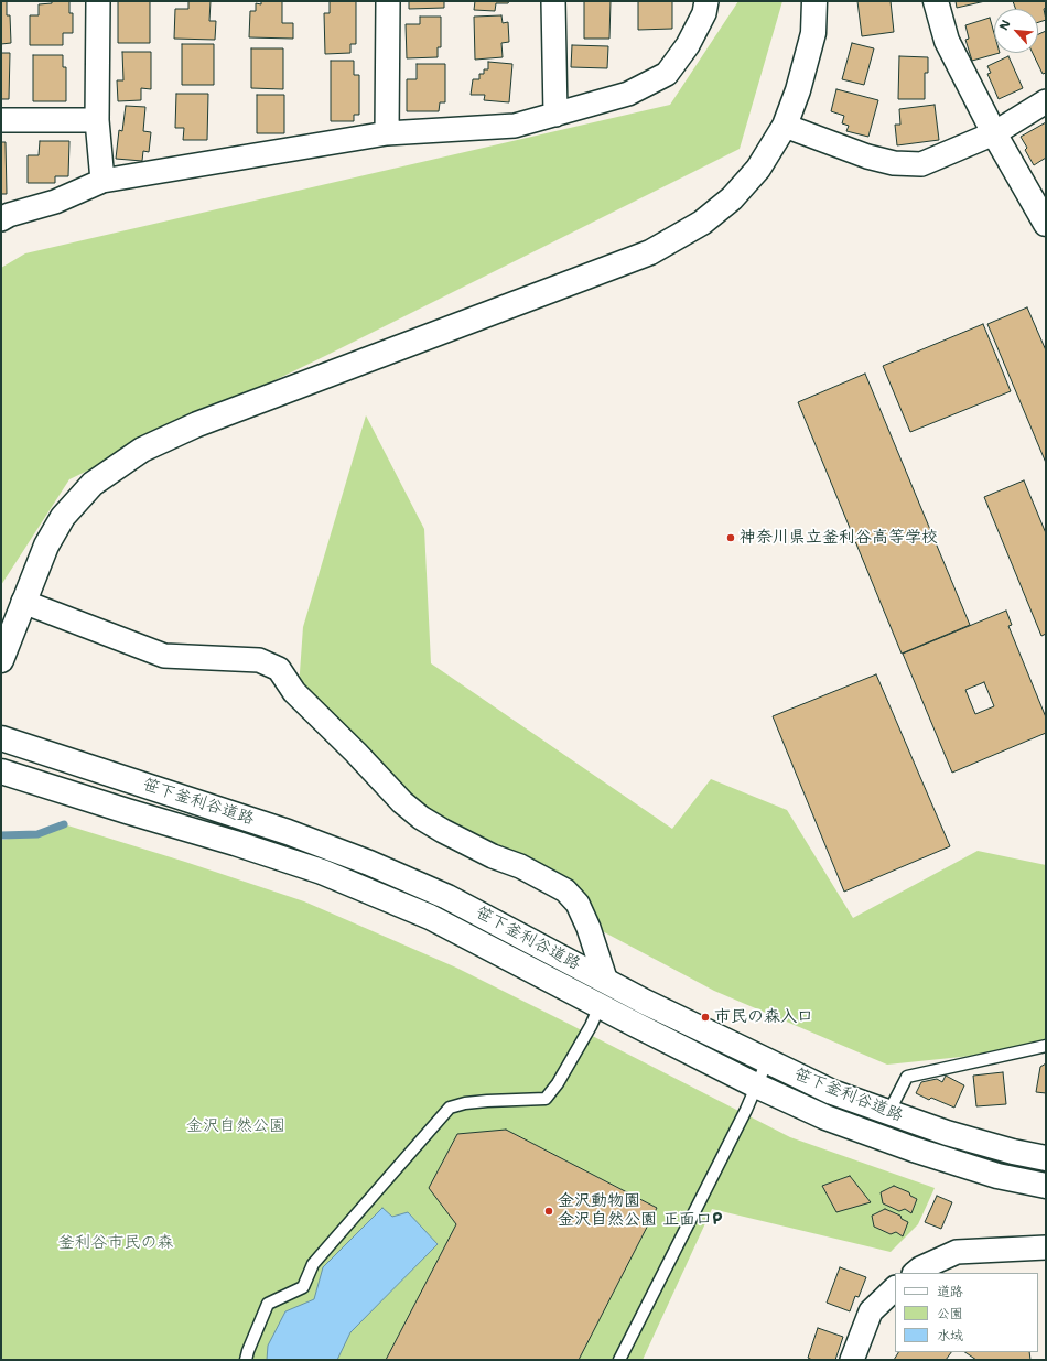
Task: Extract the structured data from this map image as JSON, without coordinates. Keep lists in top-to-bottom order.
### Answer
{
  "streets": {
    "street": ["笹下釜利谷道路"]
  },
  "parks": ["金沢自然公園", "釜利谷市民の森"],
  "places": ["神奈川県立釜利谷高等学校", "市民の森入口", "金沢動物園 金沢自然公園 正面口P"],
  "legend": ["道路", "公園", "水域"],
  "north": "top left"
}
